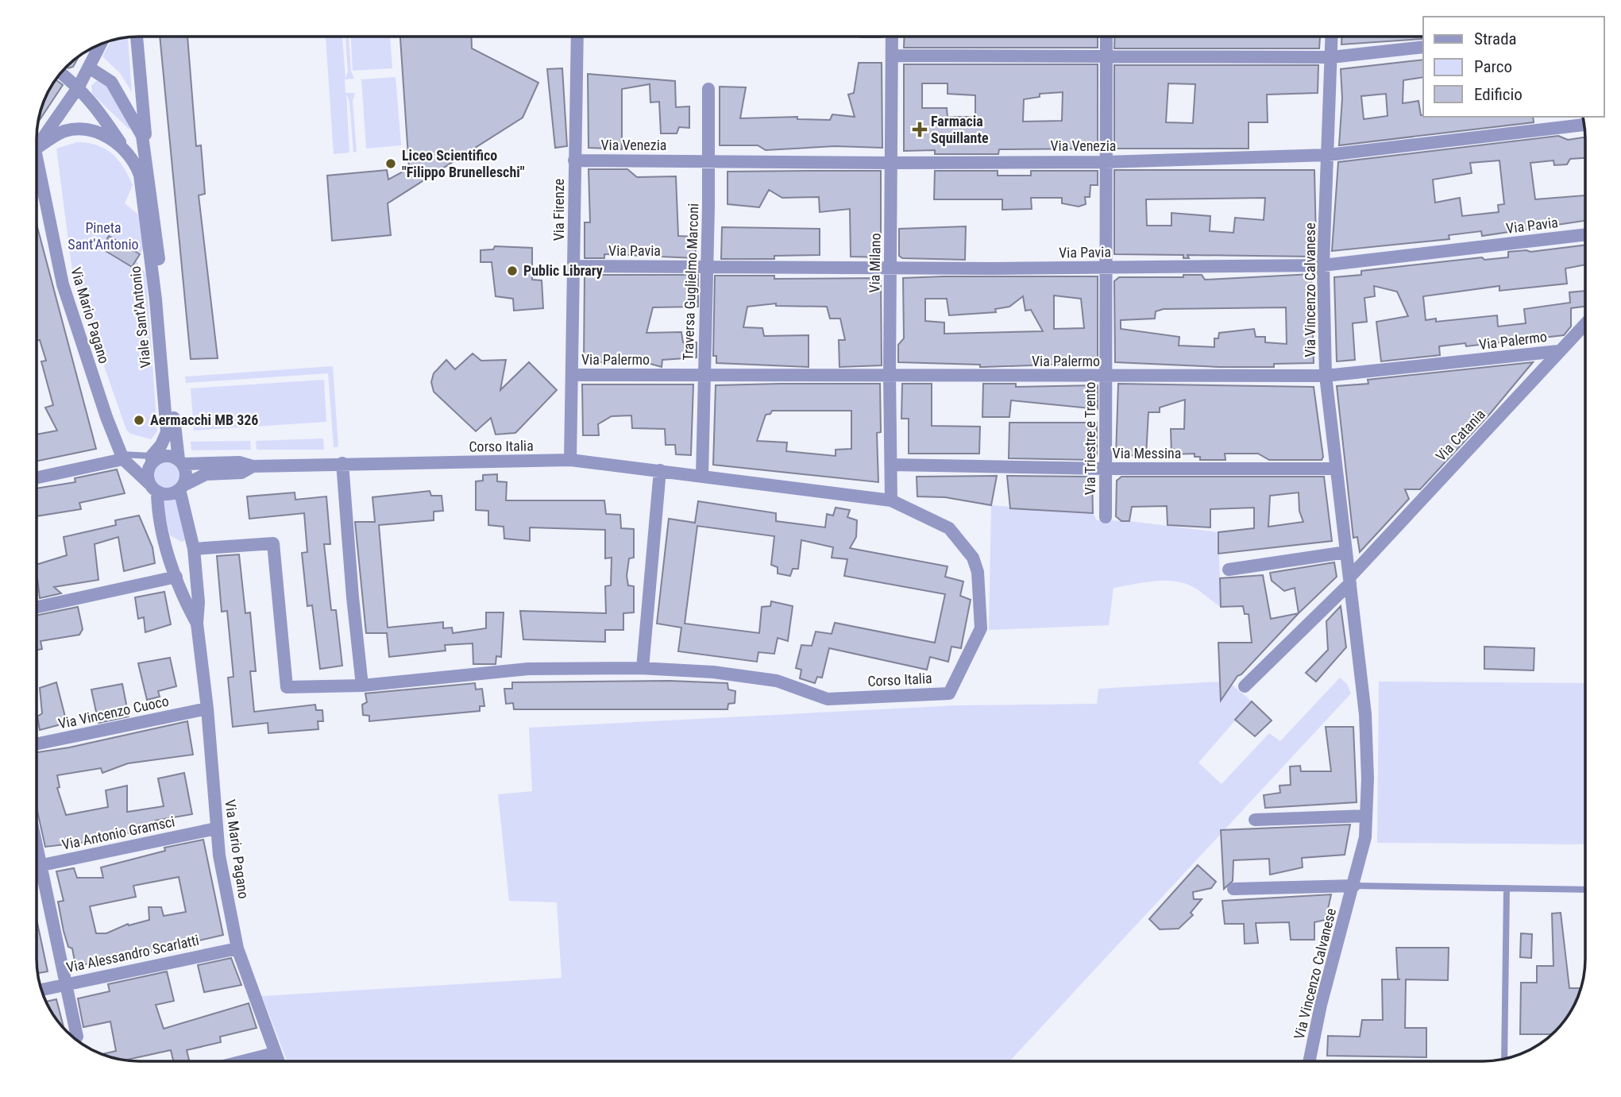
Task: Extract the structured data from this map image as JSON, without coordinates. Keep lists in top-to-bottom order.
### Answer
{
  "streets": {
    "street": [
      "Via Venezia",
      "Via Firenze",
      "Via Pavia",
      "Via Milano",
      "Traversa Guglielmo Marconi",
      "Via Vincenzo Calvanese",
      "Via Mario Pagano",
      "Viale Sant'Antonio",
      "Via Palermo",
      "Via Catania",
      "Via Triestre e Trento",
      "Corso Italia",
      "Via Messina",
      "Via Vincenzo Cuoco",
      "Via Antonio Gramsci",
      "Via Alessandro Scarlatti"
    ]
  },
  "crossings": [
    ["Via Venezia", "Via Firenze"],
    ["Via Venezia", "Via Milano"],
    ["Via Venezia", "Traversa Guglielmo Marconi"],
    ["Via Venezia", "Via Vincenzo Calvanese"],
    ["Via Venezia", "Via Triestre e Trento"],
    ["Via Firenze", "Via Pavia"],
    ["Via Firenze", "Via Palermo"],
    ["Via Firenze", "Corso Italia"],
    ["Via Pavia", "Via Milano"],
    ["Via Pavia", "Traversa Guglielmo Marconi"],
    ["Via Pavia", "Via Vincenzo Calvanese"],
    ["Via Pavia", "Via Triestre e Trento"],
    ["Via Milano", "Via Palermo"],
    ["Via Milano", "Corso Italia"],
    ["Via Milano", "Via Messina"],
    ["Traversa Guglielmo Marconi", "Via Palermo"],
    ["Traversa Guglielmo Marconi", "Corso Italia"],
    ["Via Vincenzo Calvanese", "Via Palermo"],
    ["Via Vincenzo Calvanese", "Via Catania"],
    ["Via Vincenzo Calvanese", "Via Messina"],
    ["Via Mario Pagano", "Viale Sant'Antonio"],
    ["Via Mario Pagano", "Corso Italia"],
    ["Via Mario Pagano", "Via Vincenzo Cuoco"],
    ["Via Mario Pagano", "Via Antonio Gramsci"],
    ["Via Mario Pagano", "Via Alessandro Scarlatti"],
    ["Viale Sant'Antonio", "Corso Italia"],
    ["Via Palermo", "Via Catania"],
    ["Via Palermo", "Via Triestre e Trento"],
    ["Via Triestre e Trento", "Via Messina"]
  ],
  "parks": ["Pineta Sant'Antonio"],
  "places": {
    "health": ["Farmacia Squillante"],
    "other": ["Liceo Scientifico \"Filippo Brunelleschi\"", "Public Library", "Aermacchi MB 326"]
  },
  "legend": ["Strada", "Parco", "Edificio"]
}
